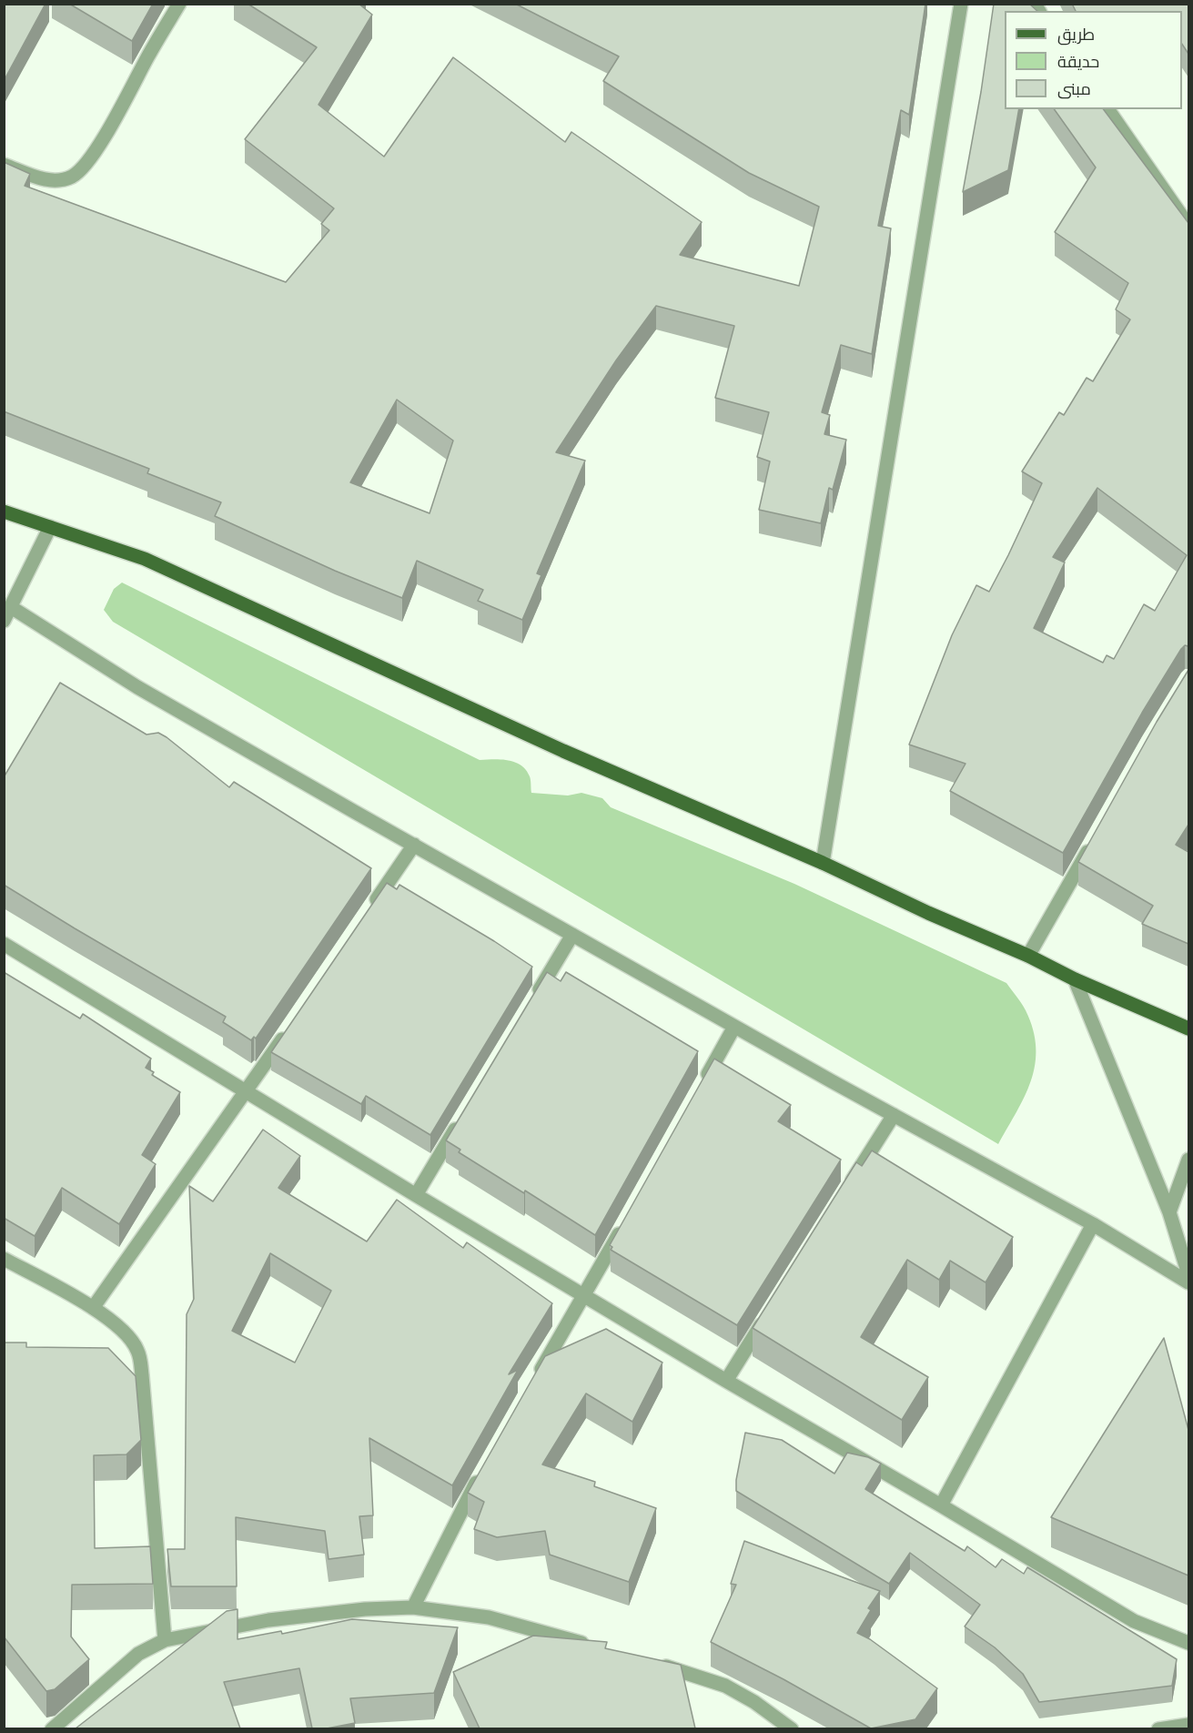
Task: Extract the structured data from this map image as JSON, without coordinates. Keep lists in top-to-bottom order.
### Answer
{
  "legend": ["طريق", "حديقة", "مبنى"]
}
